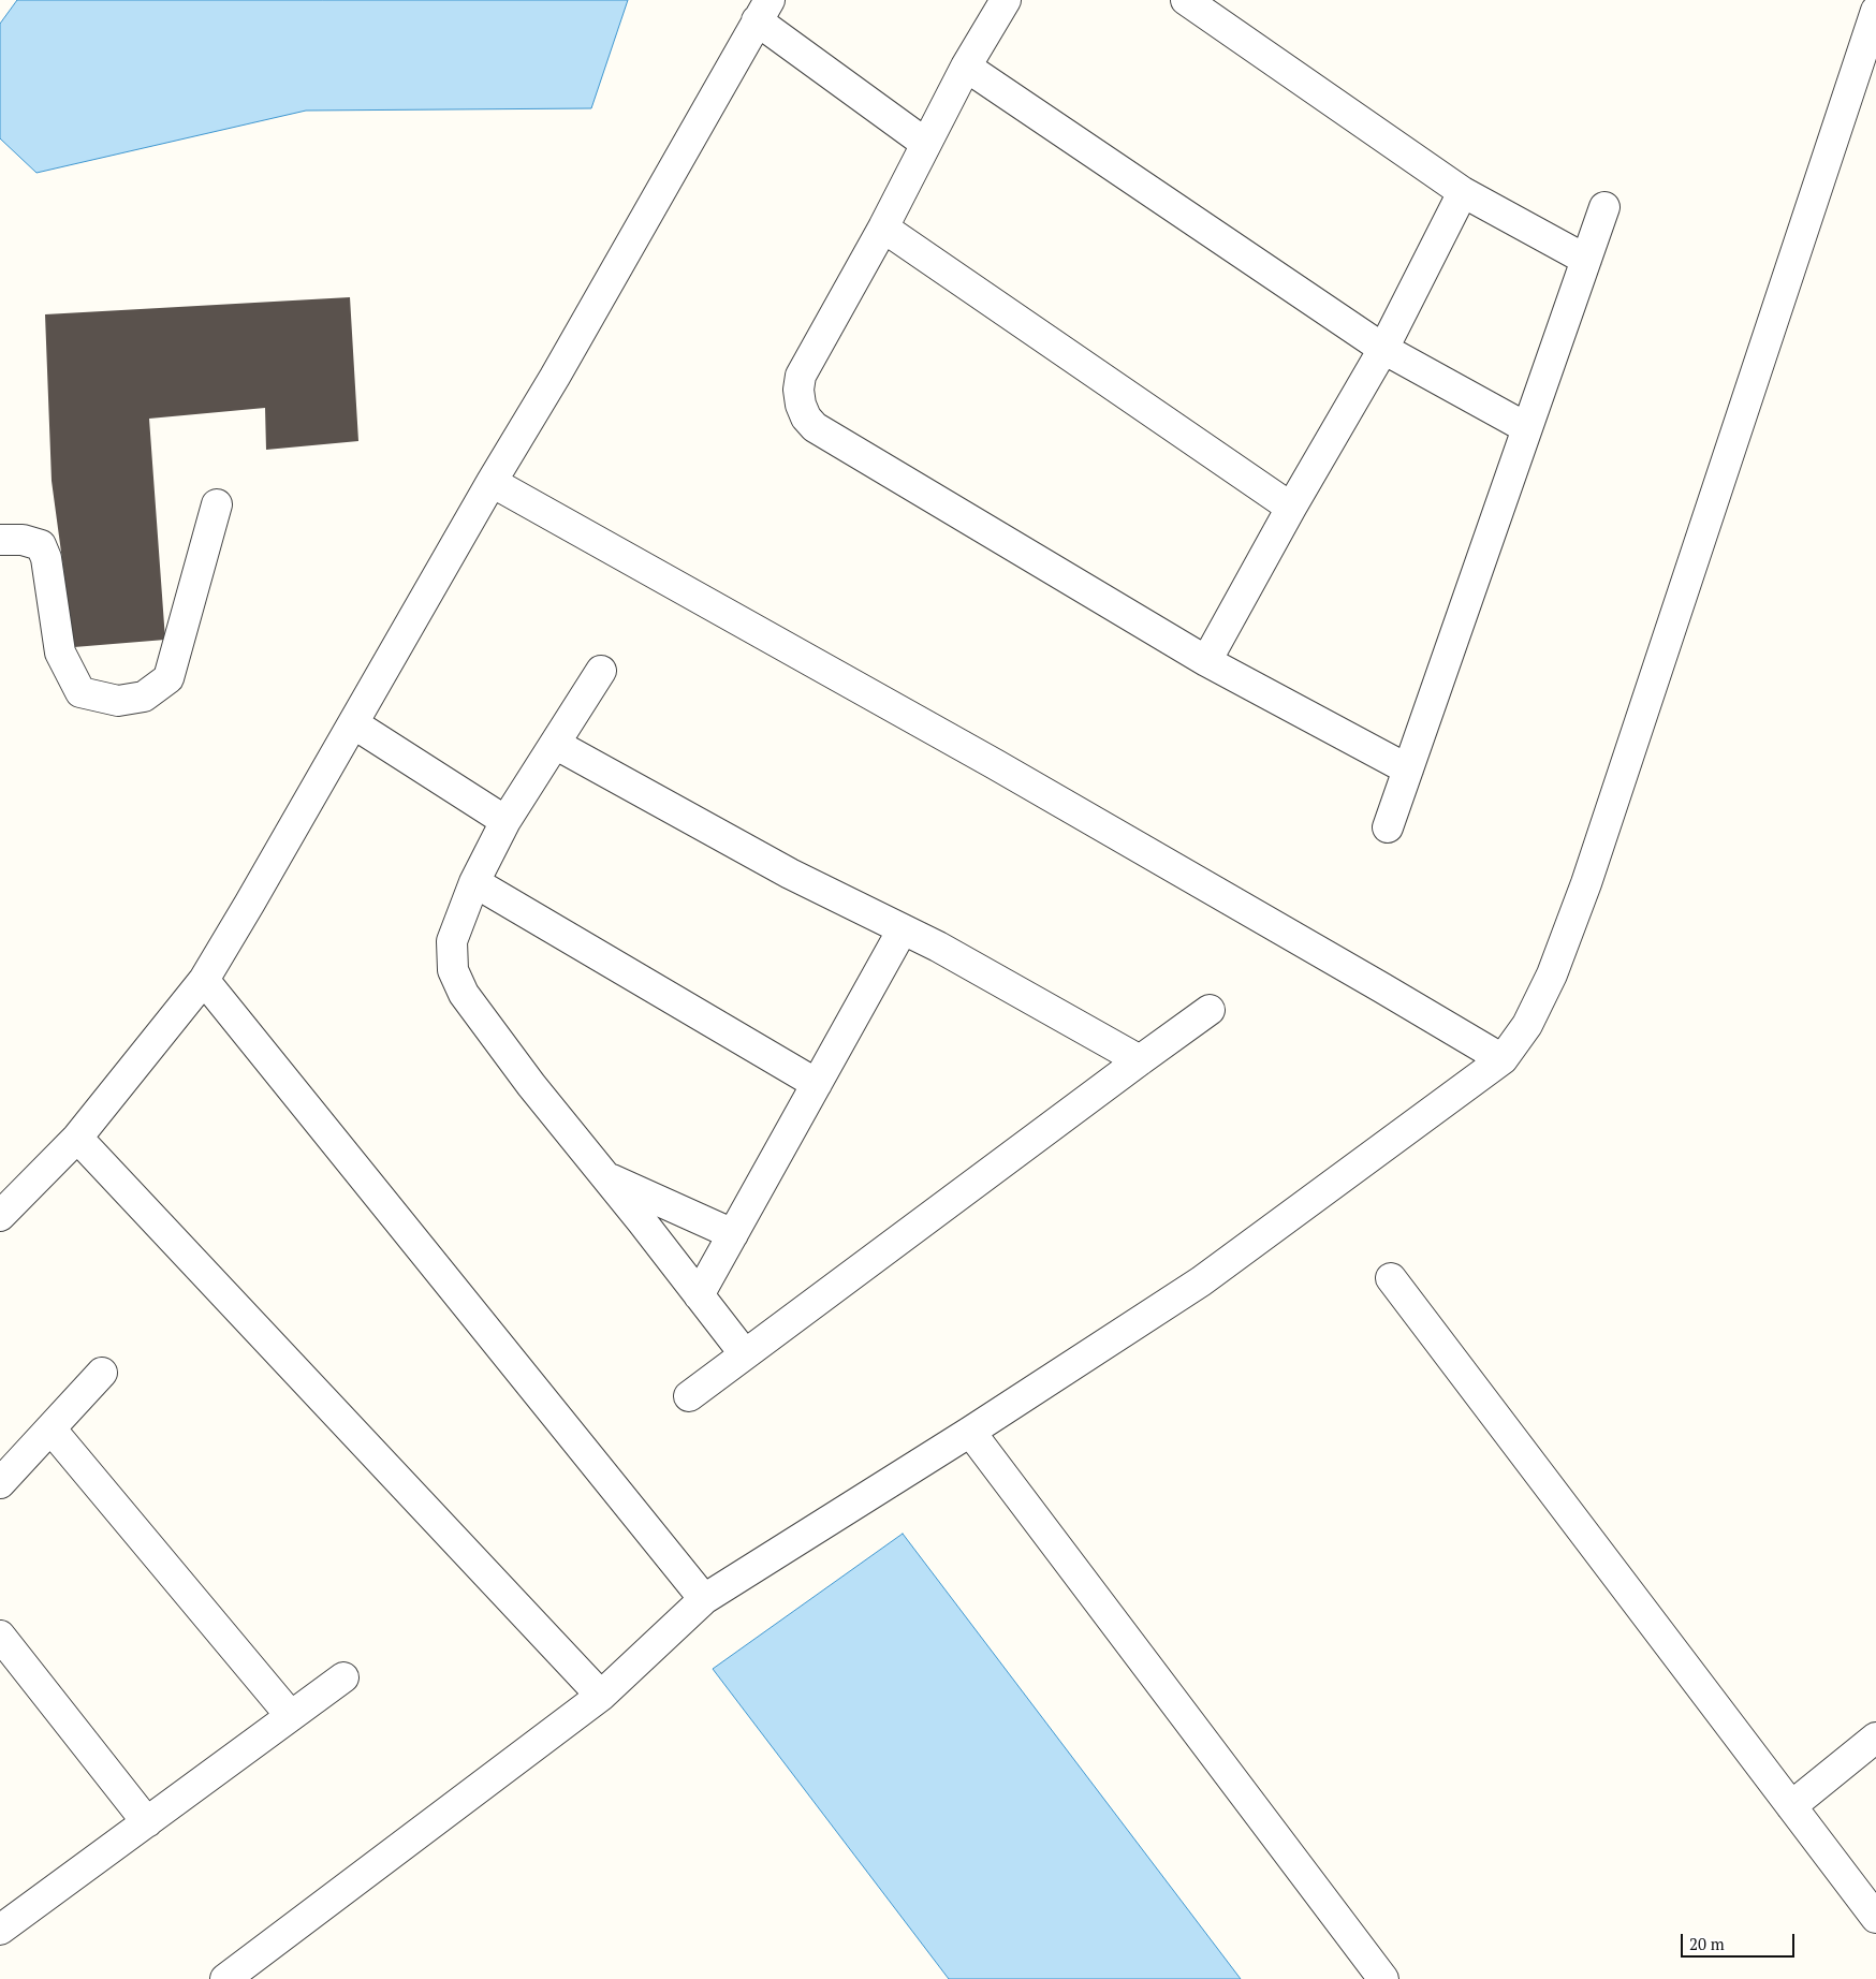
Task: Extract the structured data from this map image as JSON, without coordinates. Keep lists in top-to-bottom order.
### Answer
{
  "scale_bar": "20 m"
}
